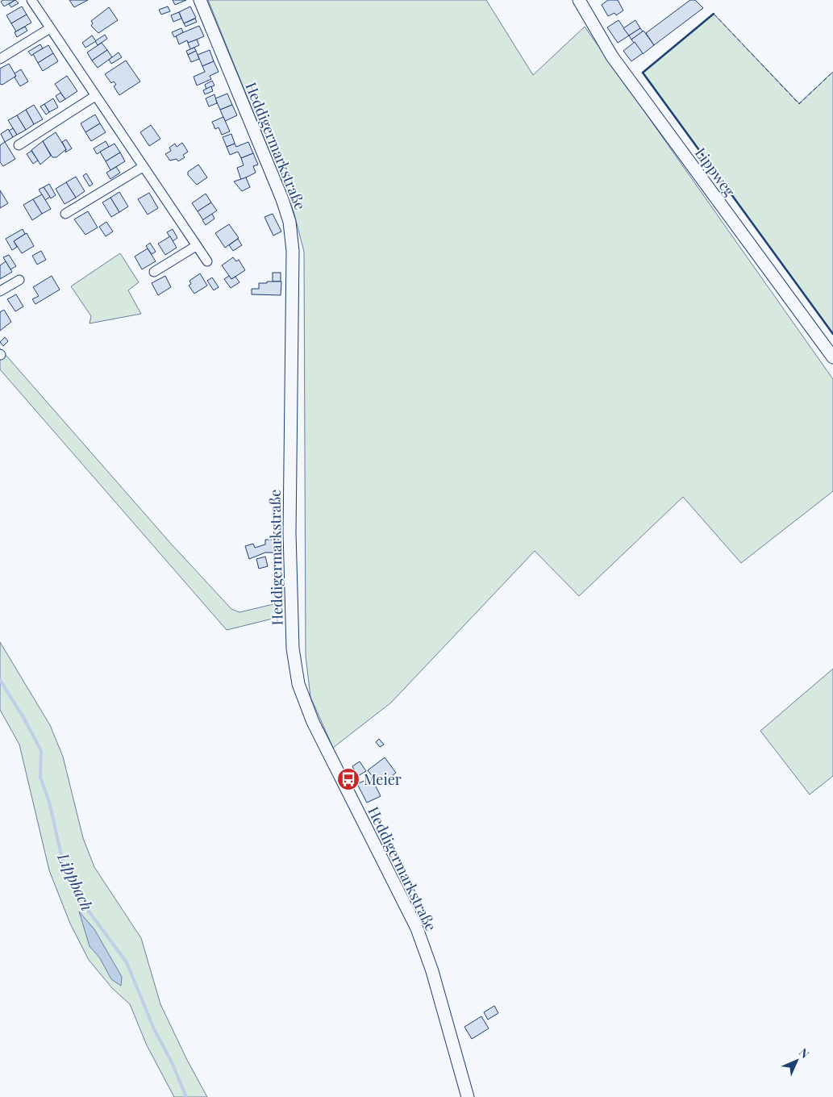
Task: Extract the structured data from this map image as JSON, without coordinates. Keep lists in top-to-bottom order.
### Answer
{
  "streets": {
    "street": ["Heddigermarkstraße", "Lippweg"]
  },
  "water": ["Lippbach"],
  "places": {
    "bus stop": ["Meier"]
  },
  "north": "top right"
}
